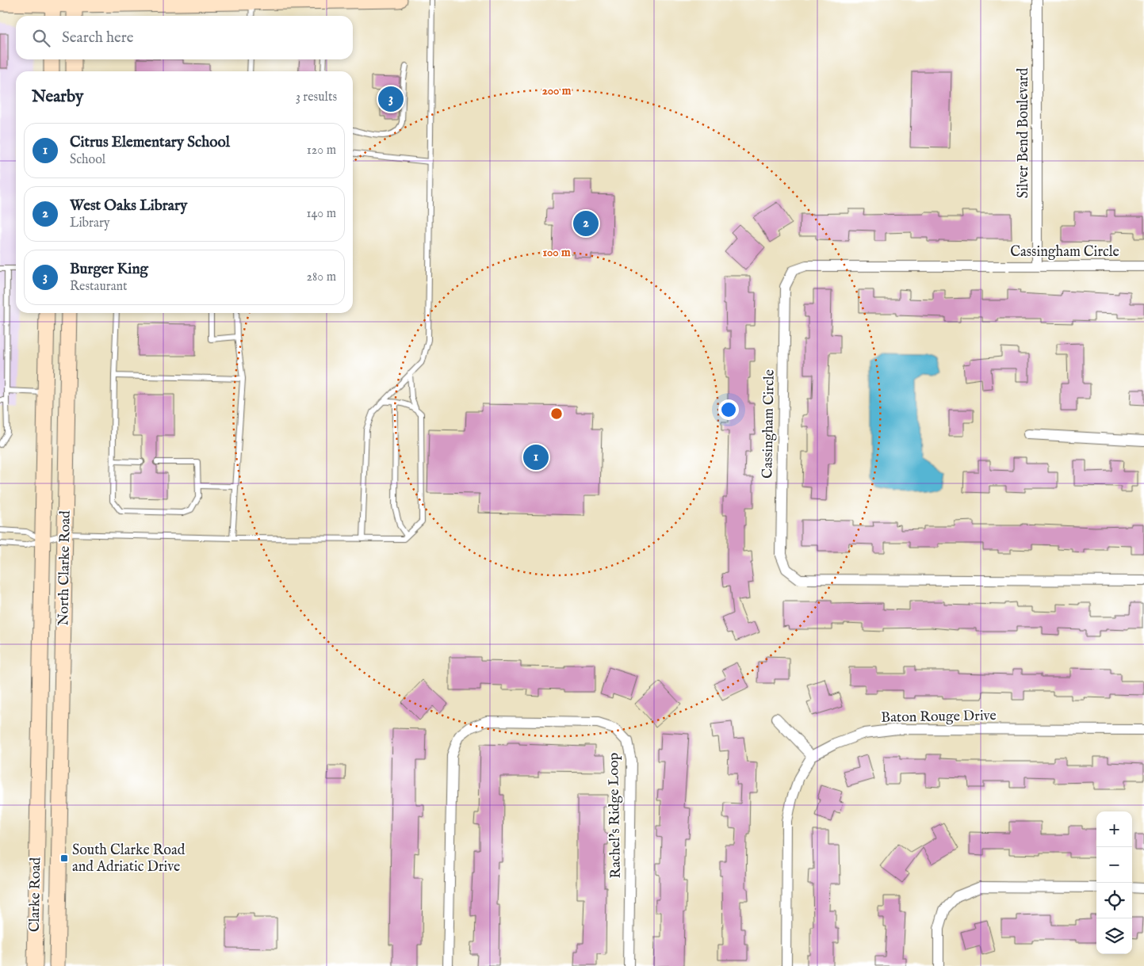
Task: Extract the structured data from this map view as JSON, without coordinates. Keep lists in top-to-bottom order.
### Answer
{
  "streets": {
    "street": [
      "Silver Bend Boulevard",
      "Cassingham Circle",
      "North Clarke Road",
      "Baton Rouge Drive",
      "Rachel's Ridge Loop",
      "Clarke Road"
    ]
  },
  "crossings": [
    ["Silver Bend Boulevard", "Cassingham Circle"],
    ["North Clarke Road", "Clarke Road"]
  ],
  "places": {
    "transit": ["South Clarke Road and Adriatic Drive"]
  },
  "page": {
    "search": "Search here",
    "heading": ["Nearby", "3 results"],
    "pins": ["3", "2", "1"],
    "list": [
      {
        "mark": "1",
        "name": "Citrus Elementary School",
        "note": "School",
        "value": "120 m"
      },
      {
        "mark": "2",
        "name": "West Oaks Library",
        "note": "Library",
        "value": "140 m"
      },
      {
        "mark": "3",
        "name": "Burger King",
        "note": "Restaurant",
        "value": "280 m"
      }
    ],
    "map_buttons": ["+", "−"]
  },
  "rings": ["200 m", "100 m"]
}
